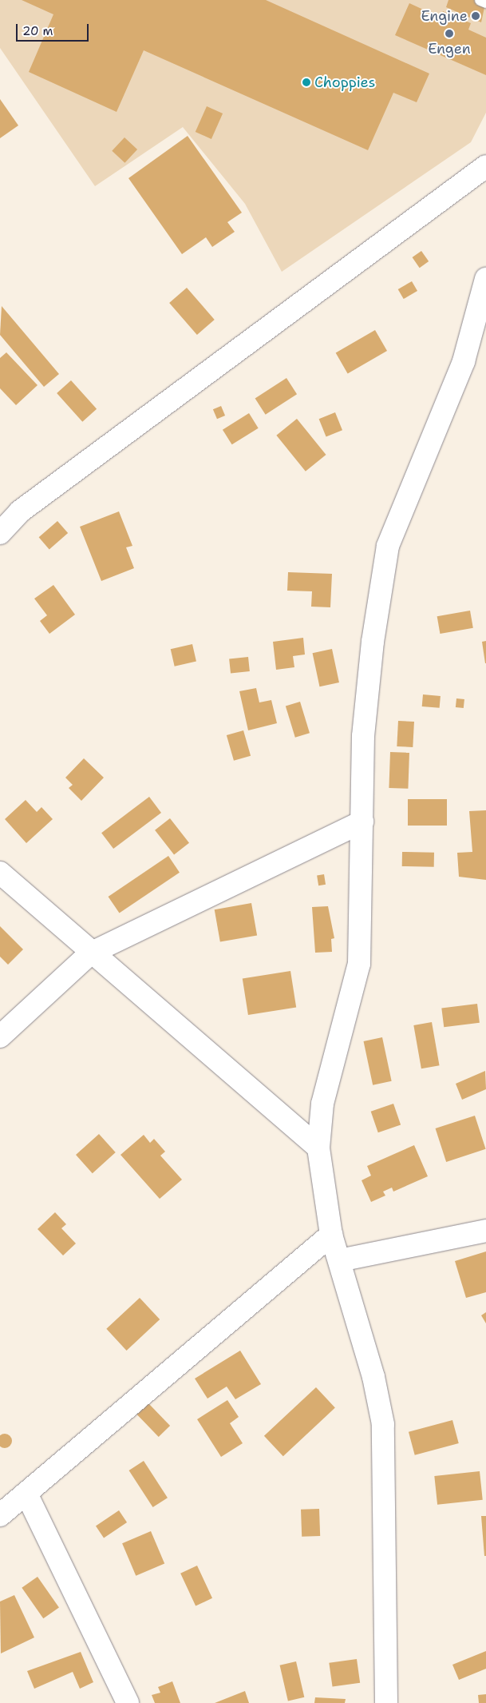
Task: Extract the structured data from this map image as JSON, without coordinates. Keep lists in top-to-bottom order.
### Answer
{
  "places": ["Engine", "Engen", "Choppies"],
  "scale_bar": "20 m"
}
